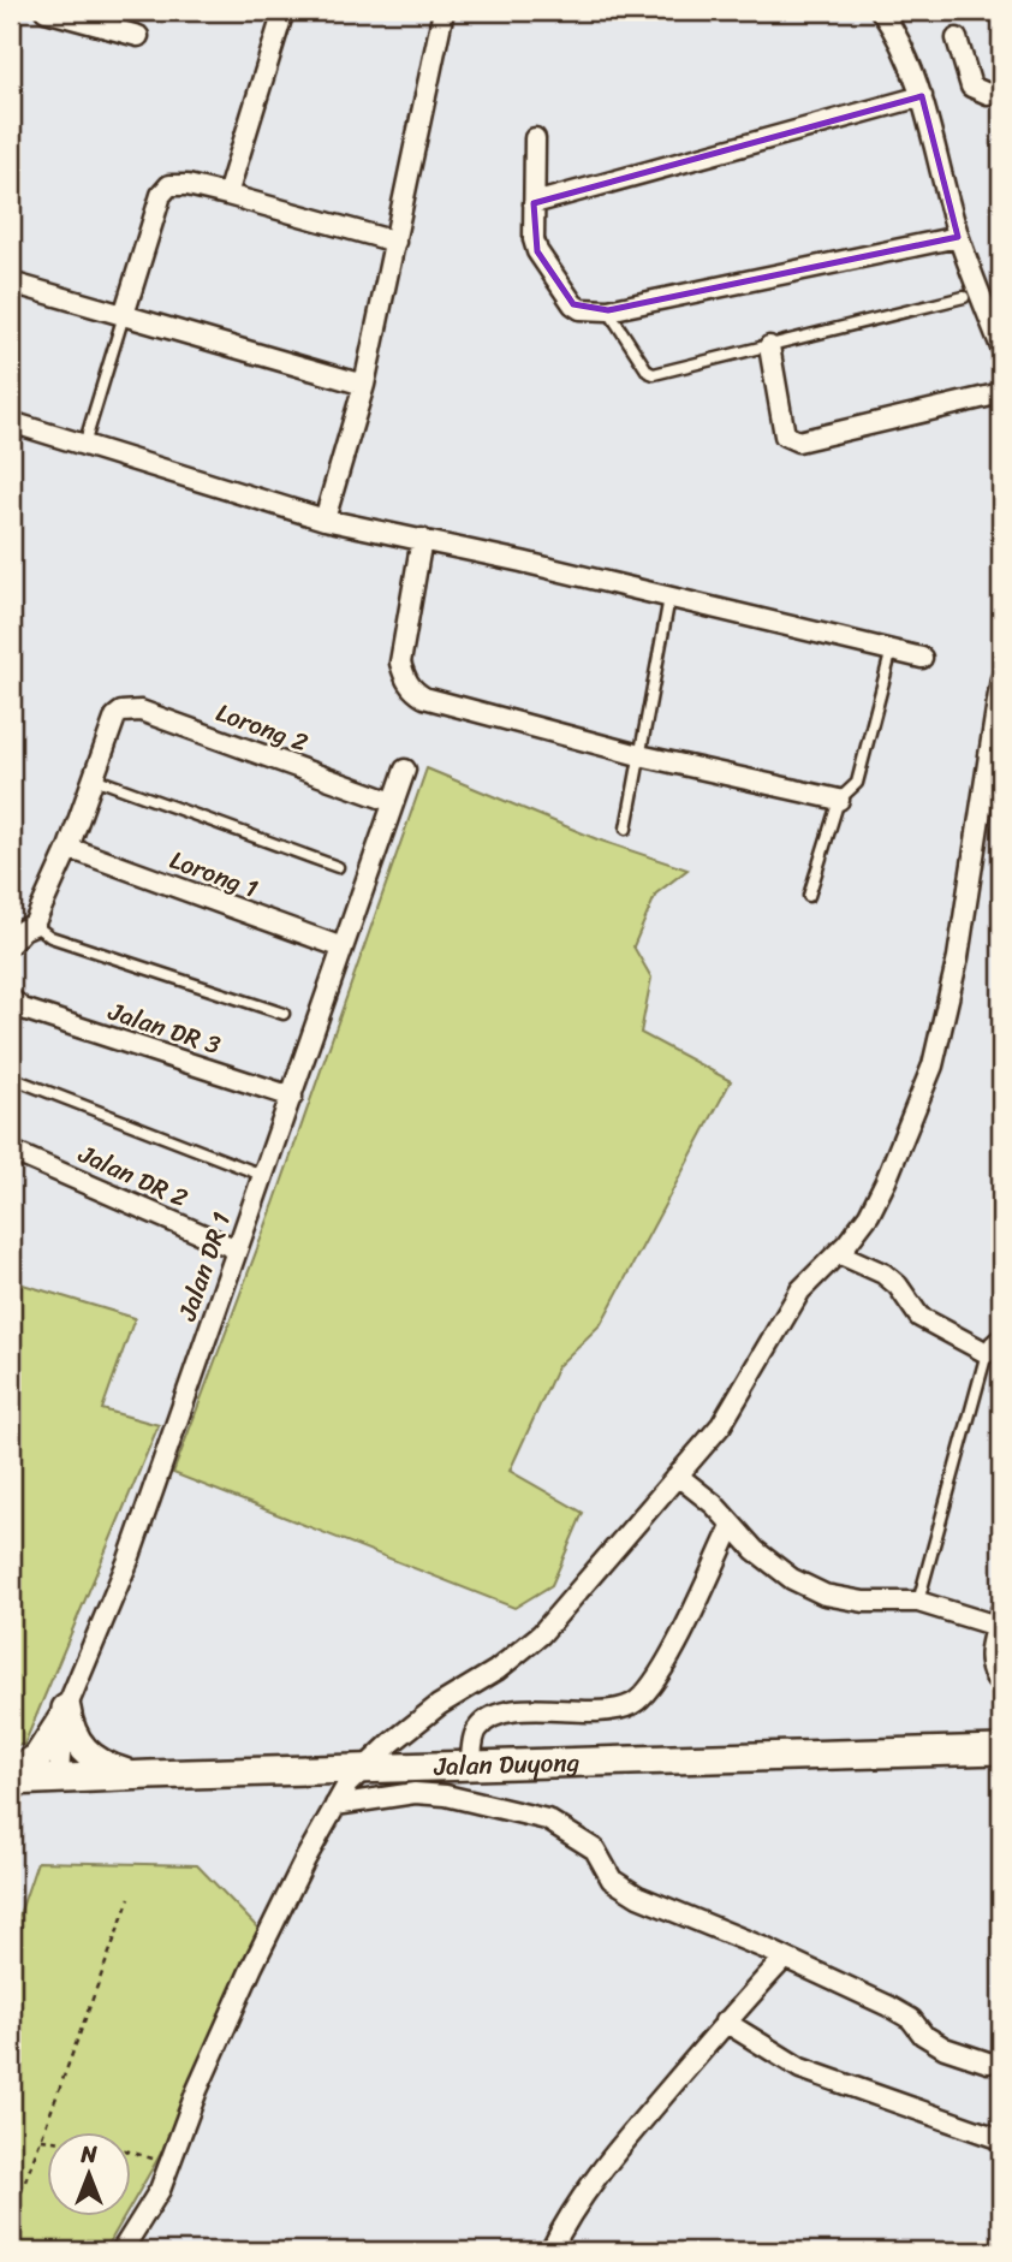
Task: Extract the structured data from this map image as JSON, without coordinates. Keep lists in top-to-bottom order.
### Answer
{
  "streets": {
    "main road": ["Jalan Duyong"],
    "street": [
      "Lorong 2",
      "Lorong 1",
      "Jalan DR 3",
      "Jalan DR 2",
      "Jalan DR 1"
    ]
  },
  "crossings": [
    ["Lorong 2", "Jalan DR 1"],
    ["Lorong 1", "Jalan DR 1"],
    ["Jalan DR 3", "Jalan DR 1"],
    ["Jalan DR 2", "Jalan DR 1"],
    ["Jalan DR 1", "Jalan Duyong"]
  ],
  "north": "top"
}
